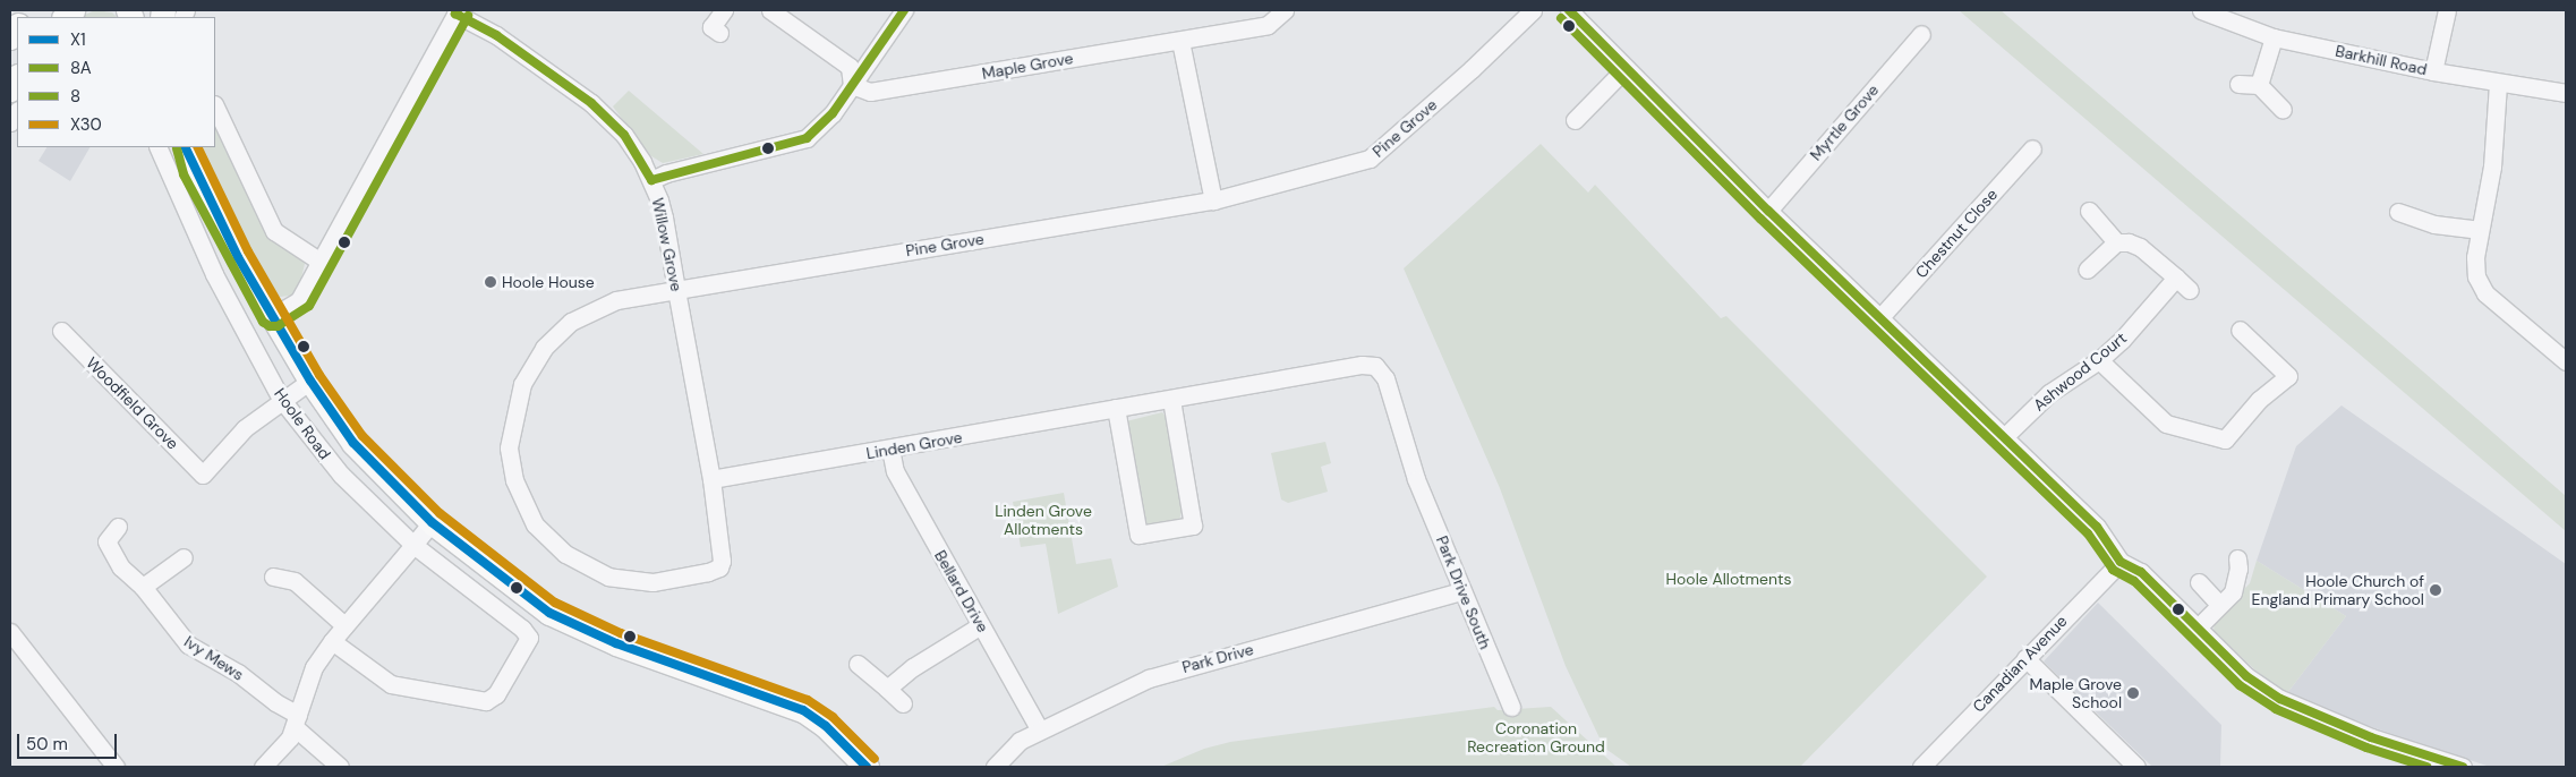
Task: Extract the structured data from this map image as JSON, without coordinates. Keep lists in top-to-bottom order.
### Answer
{
  "streets": {
    "highway": ["Hoole Road"],
    "street": [
      "Barkhill Road",
      "Maple Grove",
      "Myrtle Grove",
      "Pine Grove",
      "Chestnut Close",
      "Willow Grove",
      "Ashwood Court",
      "Woodfield Grove",
      "Linden Grove",
      "Bellard Drive",
      "Park Drive South",
      "Ivy Mews",
      "Park Drive",
      "Canadian Avenue"
    ]
  },
  "crossings": [
    ["Pine Grove", "Willow Grove"],
    ["Willow Grove", "Linden Grove"],
    ["Woodfield Grove", "Hoole Road"],
    ["Linden Grove", "Bellard Drive"],
    ["Linden Grove", "Park Drive South"],
    ["Bellard Drive", "Park Drive"],
    ["Park Drive South", "Park Drive"]
  ],
  "parks": ["Linden Grove Allotments", "Hoole Allotments", "Coronation Recreation Ground"],
  "places": ["Hoole House", "Hoole Church of England Primary School", "Maple Grove School"],
  "lines": [
    "transit line 8A",
    "transit line 8",
    "transit line X1",
    "transit line X30"
  ],
  "legend": [
    "X1",
    "8A",
    "8",
    "X30"
  ],
  "scale_bar": "50 m"
}
